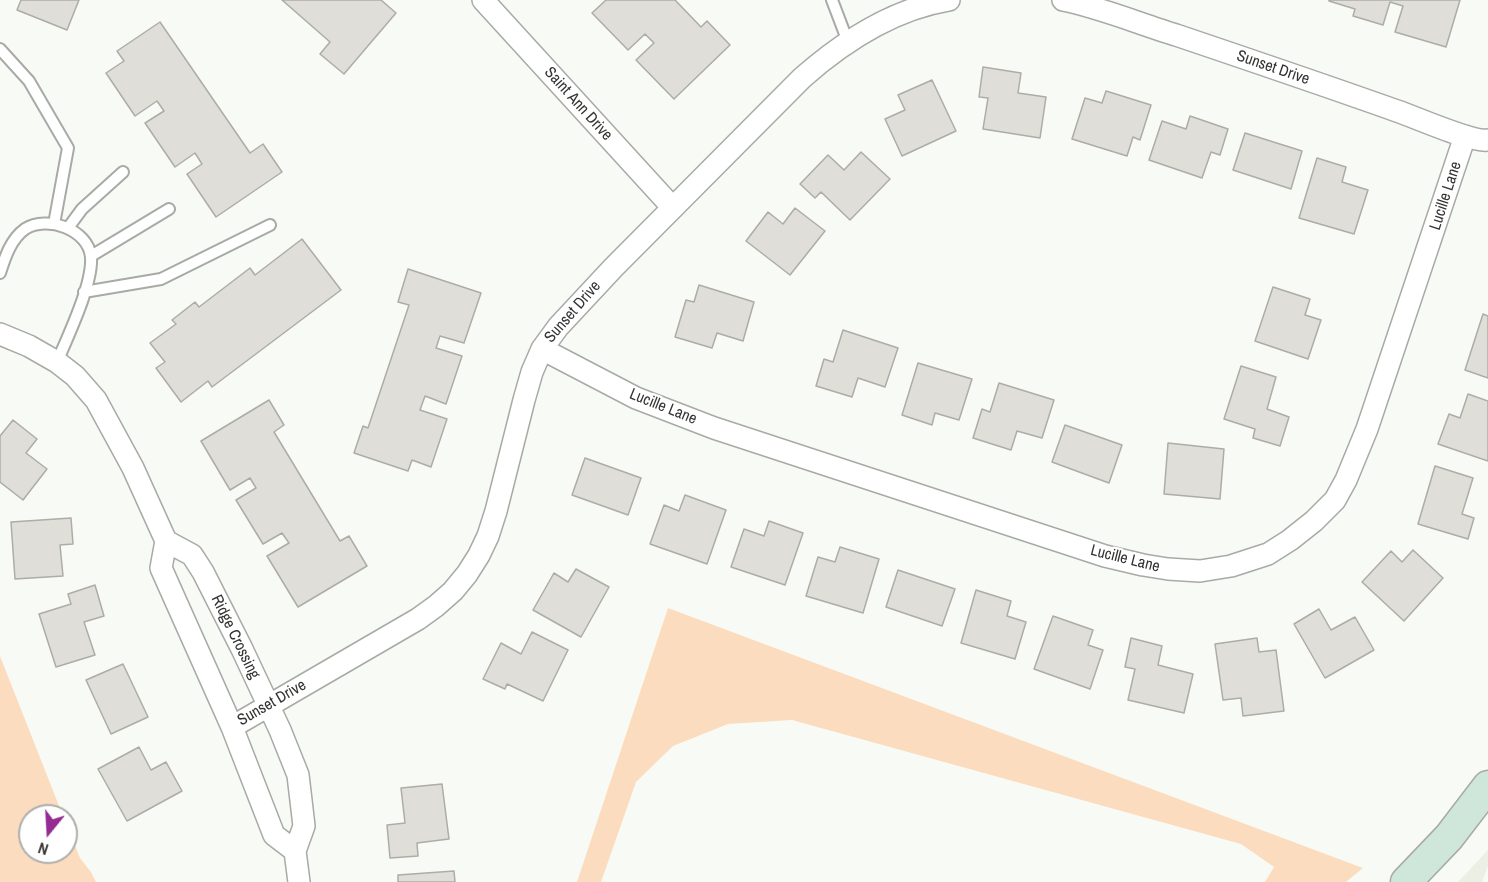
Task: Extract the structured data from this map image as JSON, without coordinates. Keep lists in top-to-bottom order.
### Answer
{
  "streets": {
    "street": [
      "Sunset Drive",
      "Saint Ann Drive",
      "Lucille Lane",
      "Ridge Crossing"
    ]
  },
  "crossings": [
    ["Sunset Drive", "Saint Ann Drive"],
    ["Sunset Drive", "Lucille Lane"],
    ["Sunset Drive", "Ridge Crossing"]
  ],
  "north": "bottom"
}
